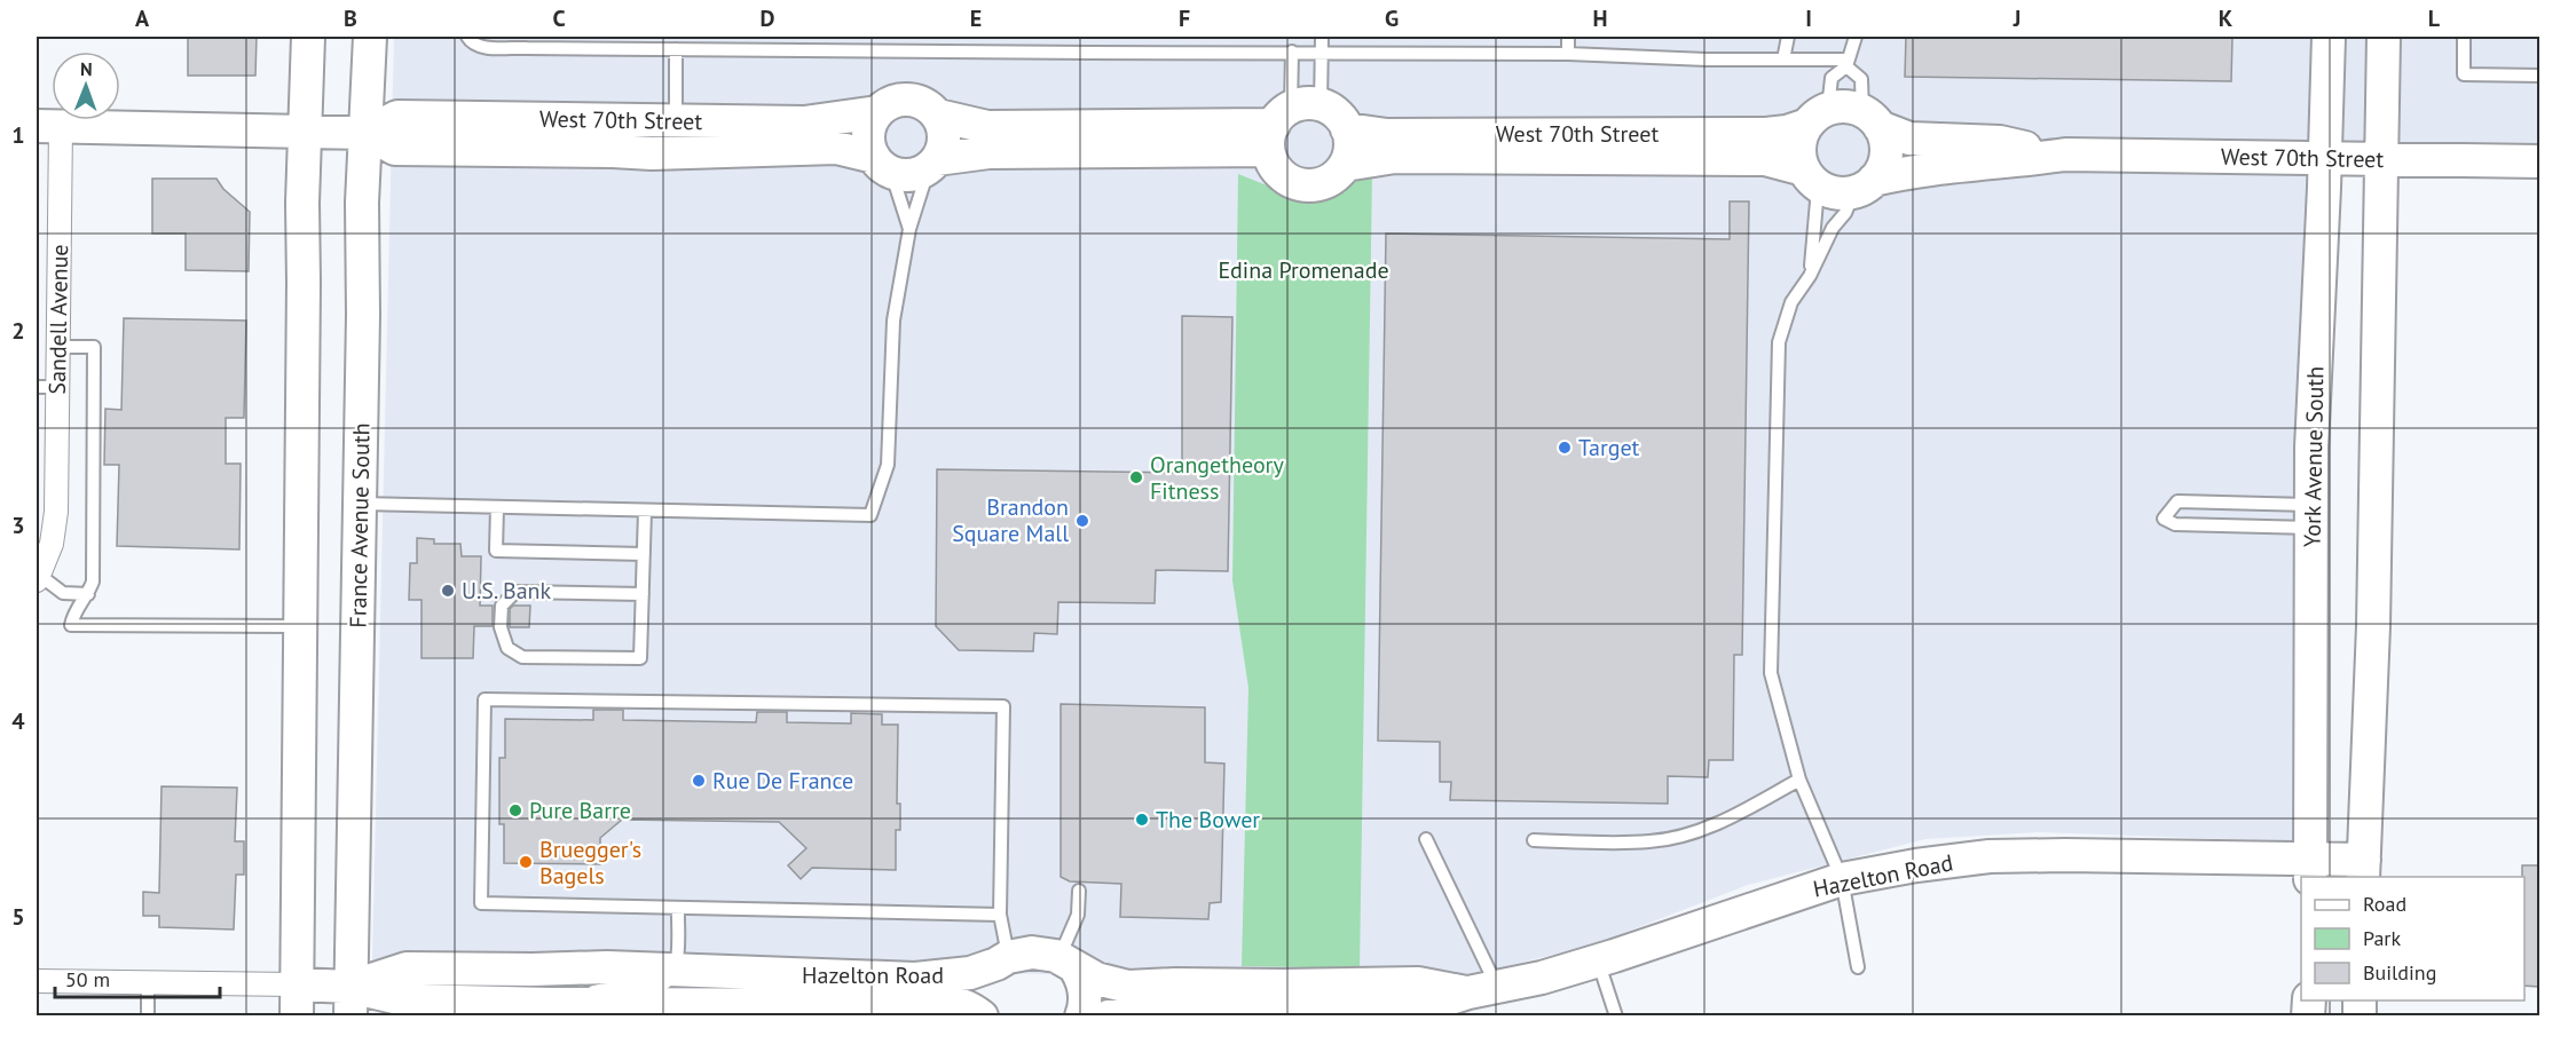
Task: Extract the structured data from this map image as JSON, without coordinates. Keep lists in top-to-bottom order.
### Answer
{
  "streets": {
    "street": [
      "West 70th Street",
      "Sandell Avenue",
      "York Avenue South",
      "France Avenue South",
      "Hazelton Road"
    ]
  },
  "crossings": [
    ["West 70th Street", "Sandell Avenue"],
    ["West 70th Street", "York Avenue South"],
    ["West 70th Street", "France Avenue South"],
    ["York Avenue South", "Hazelton Road"],
    ["France Avenue South", "Hazelton Road"]
  ],
  "parks": ["Edina Promenade"],
  "places": [
    "Target",
    "Orangetheory Fitness",
    "Brandon Square Mall",
    "U.S. Bank",
    "Rue De France",
    "Pure Barre",
    "The Bower",
    "Bruegger's Bagels"
  ],
  "legend": ["Road", "Park", "Building"],
  "scale_bar": "50 m",
  "north": "top",
  "grid": {
    "columns": [
      "A",
      "B",
      "C",
      "D",
      "E",
      "F",
      "G",
      "H",
      "I",
      "J",
      "K",
      "L"
    ],
    "rows": [
      "1",
      "2",
      "3",
      "4",
      "5"
    ]
  }
}
